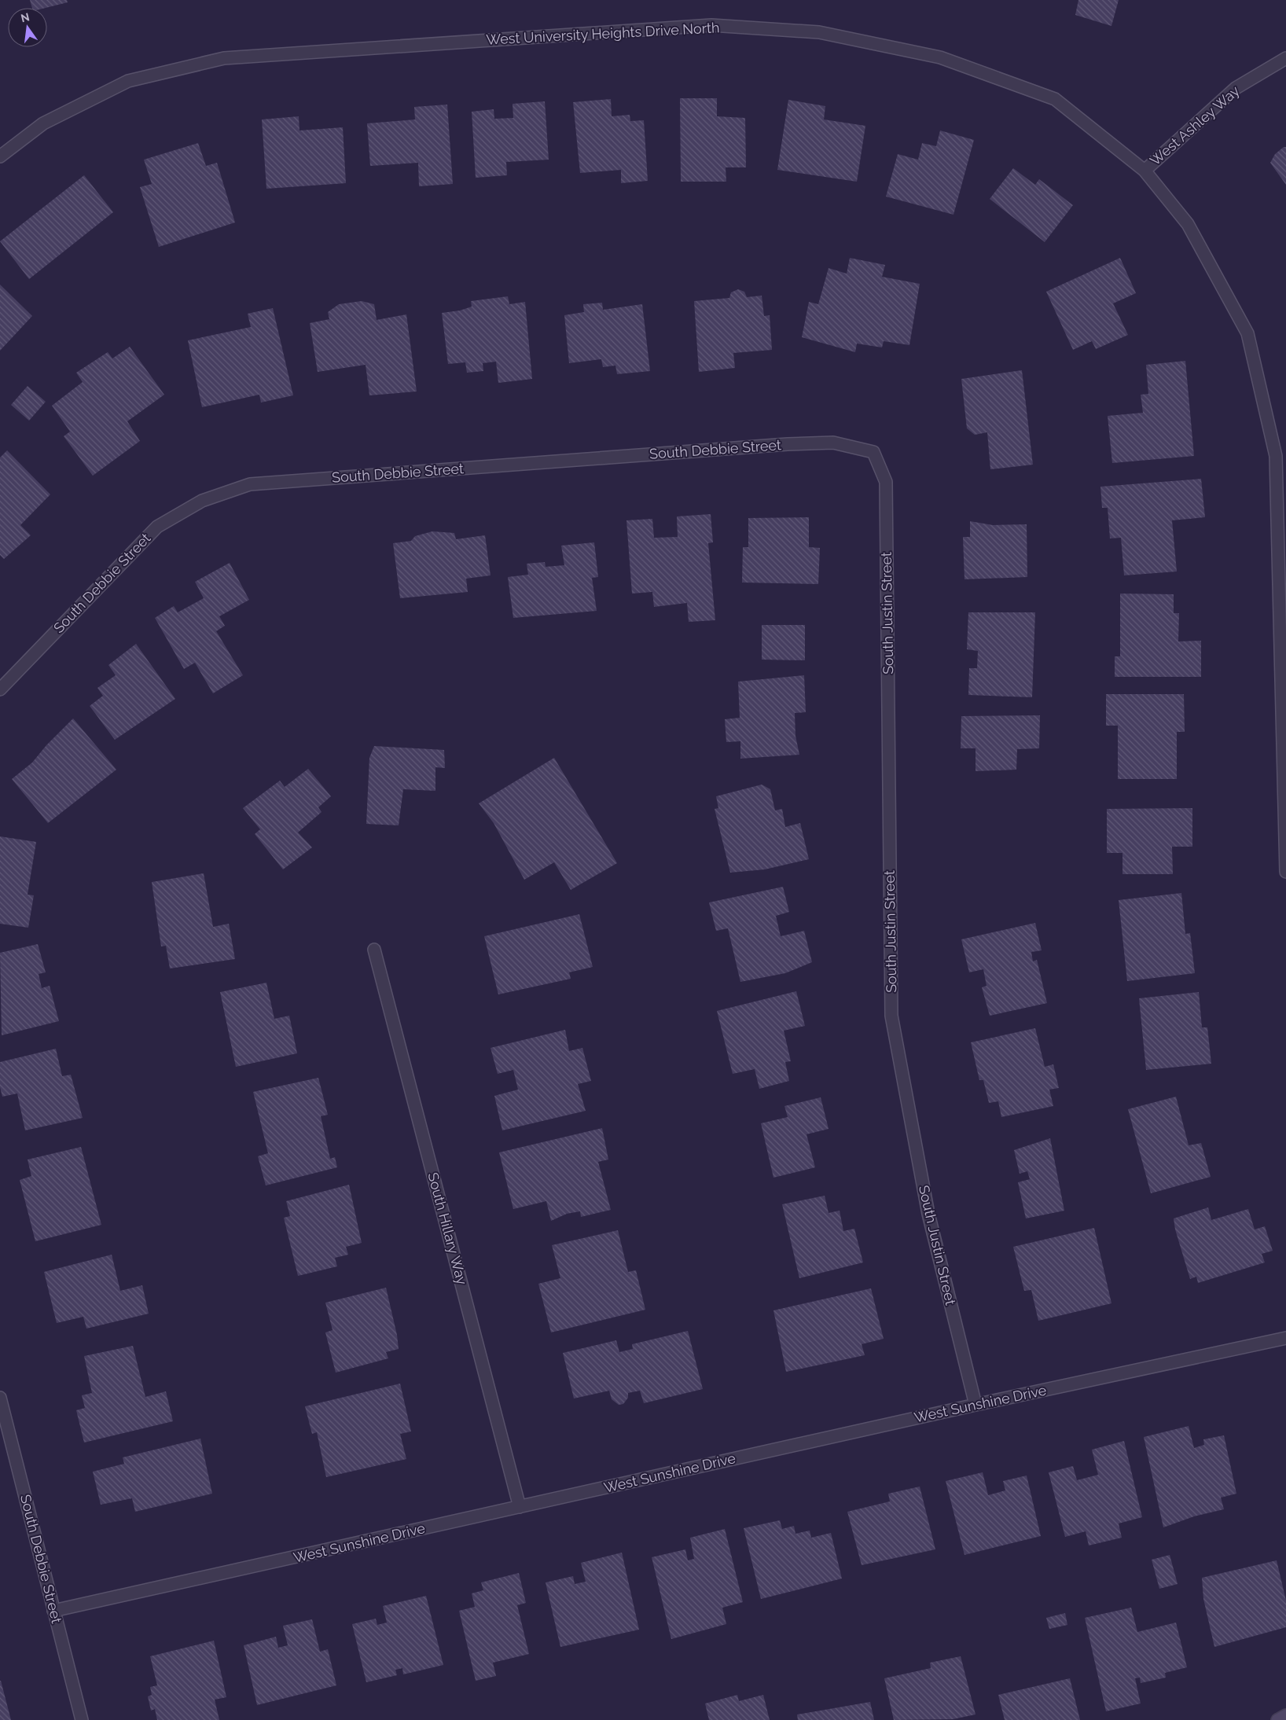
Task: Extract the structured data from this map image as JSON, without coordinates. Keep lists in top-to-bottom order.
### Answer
{
  "streets": {
    "street": [
      "West University Heights Drive North",
      "West Ashley Way",
      "South Debbie Street",
      "South Justin Street",
      "South Hillary Way",
      "West Sunshine Drive"
    ]
  },
  "crossings": [
    ["West University Heights Drive North", "West Ashley Way"],
    ["South Debbie Street", "South Justin Street"],
    ["South Debbie Street", "West Sunshine Drive"],
    ["South Justin Street", "West Sunshine Drive"],
    ["South Hillary Way", "West Sunshine Drive"]
  ],
  "north": "top"
}
